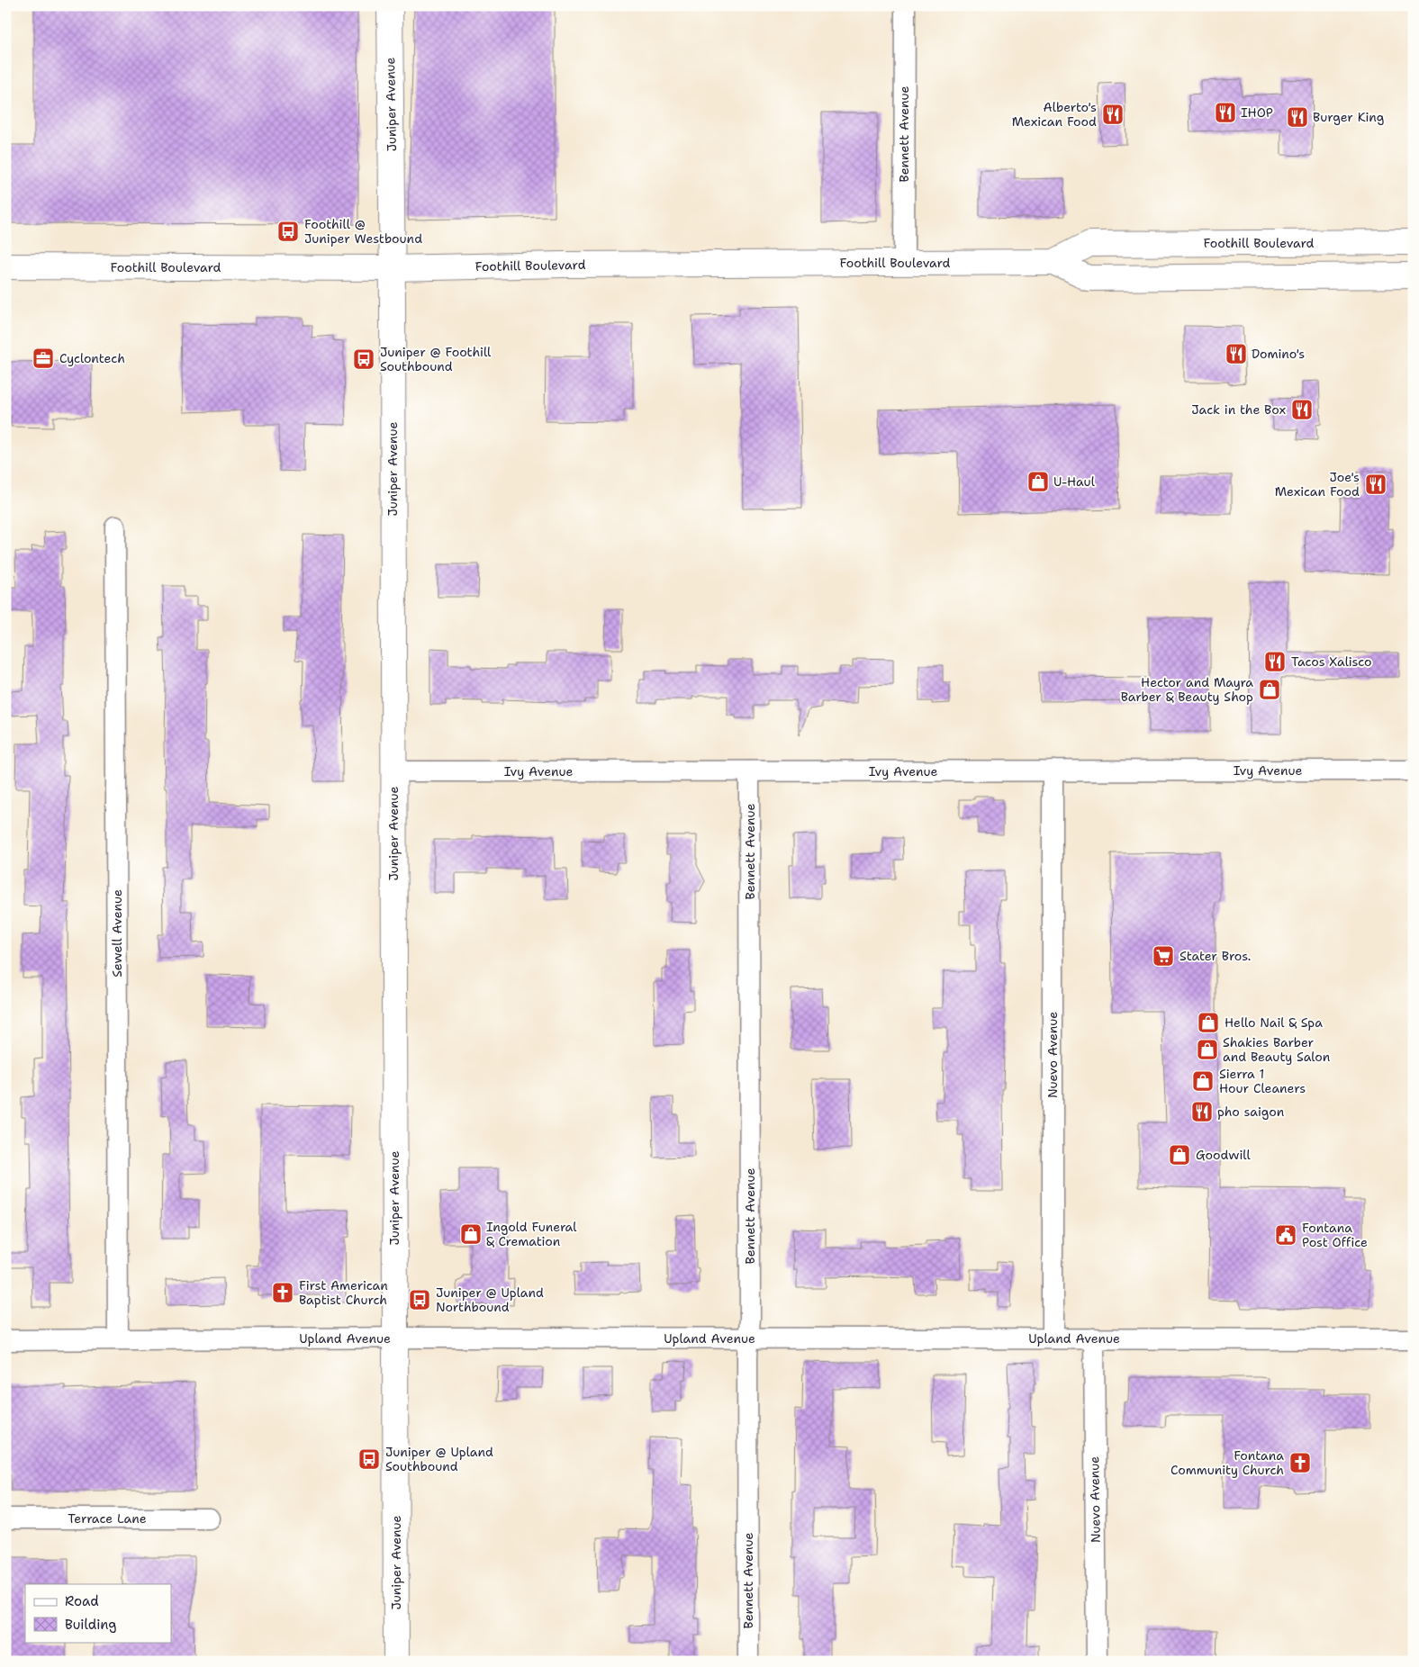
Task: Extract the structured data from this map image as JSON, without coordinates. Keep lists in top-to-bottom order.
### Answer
{
  "streets": {
    "main road": ["Juniper Avenue", "Foothill Boulevard"],
    "street": [
      "Bennett Avenue",
      "Ivy Avenue",
      "Sewell Avenue",
      "Nuevo Avenue",
      "Upland Avenue",
      "Terrace Lane"
    ]
  },
  "crossings": [
    ["Juniper Avenue", "Foothill Boulevard"],
    ["Juniper Avenue", "Ivy Avenue"],
    ["Juniper Avenue", "Upland Avenue"],
    ["Bennett Avenue", "Foothill Boulevard"],
    ["Bennett Avenue", "Ivy Avenue"],
    ["Bennett Avenue", "Upland Avenue"],
    ["Ivy Avenue", "Nuevo Avenue"],
    ["Sewell Avenue", "Upland Avenue"],
    ["Nuevo Avenue", "Upland Avenue"]
  ],
  "places": {
    "restaurant": [
      "IHOP",
      "Alberto's Mexican Food",
      "Burger King",
      "Domino's",
      "Jack in the Box",
      "Joe's Mexican Food",
      "Tacos Xalisco",
      "pho saigon"
    ],
    "bus stop": [
      "Foothill @ Juniper Westbound",
      "Juniper @ Foothill Southbound",
      "Juniper @ Upland Northbound",
      "Juniper @ Upland Southbound"
    ],
    "office": ["Cyclontech"],
    "shop": [
      "U-Haul",
      "Hector and Mayra Barber & Beauty Shop",
      "Hello Nail & Spa",
      "Shakies Barber and Beauty Salon",
      "Sierra 1 Hour Cleaners",
      "Goodwill",
      "Ingold Funeral & Cremation"
    ],
    "supermarket": ["Stater Bros."],
    "public building": ["Fontana Post Office"],
    "church": ["First American Baptist Church", "Fontana Community Church"]
  },
  "legend": ["Road", "Building"]
}
